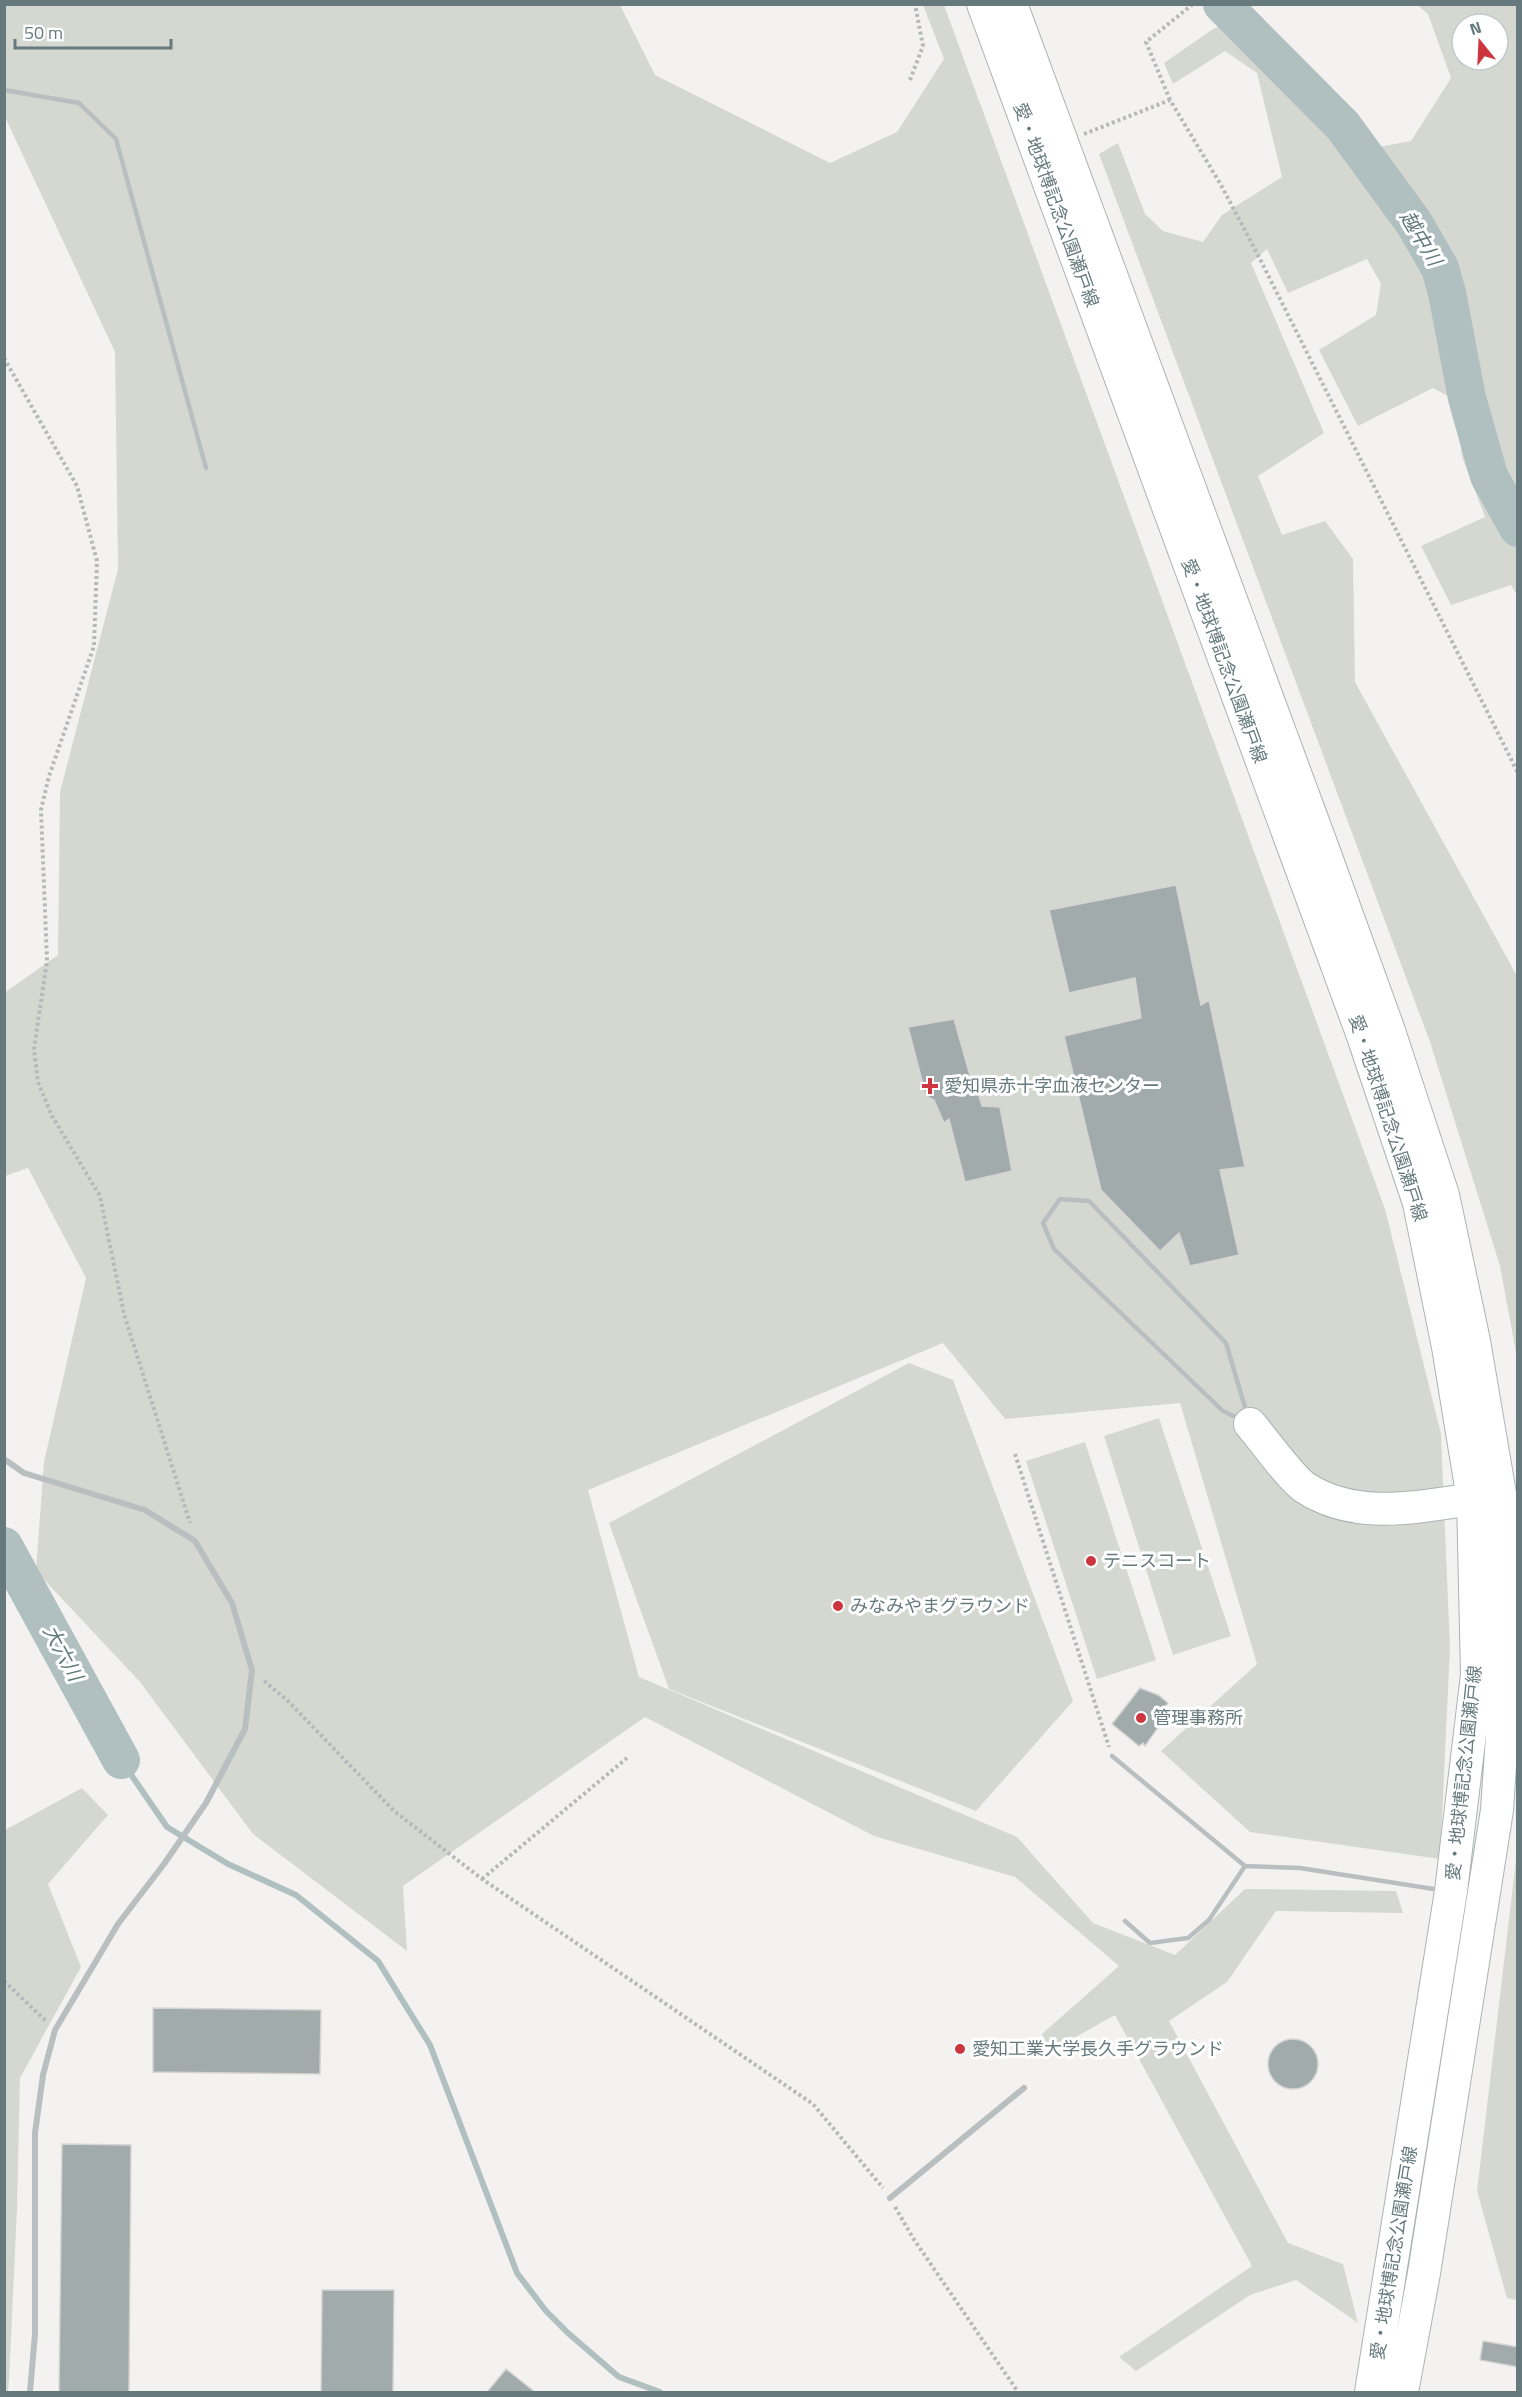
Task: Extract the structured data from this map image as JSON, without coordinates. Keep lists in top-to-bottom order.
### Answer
{
  "streets": {
    "main road": ["愛・地球博記念公園瀬戸線"]
  },
  "water": ["越中川", "大六川"],
  "places": {
    "health": ["愛知県赤十字血液センター"],
    "other": [
      "テニスコート",
      "みなみやまグラウンド",
      "管理事務所",
      "愛知工業大学長久手グラウンド"
    ]
  },
  "scale_bar": "50 m",
  "north": "top"
}
